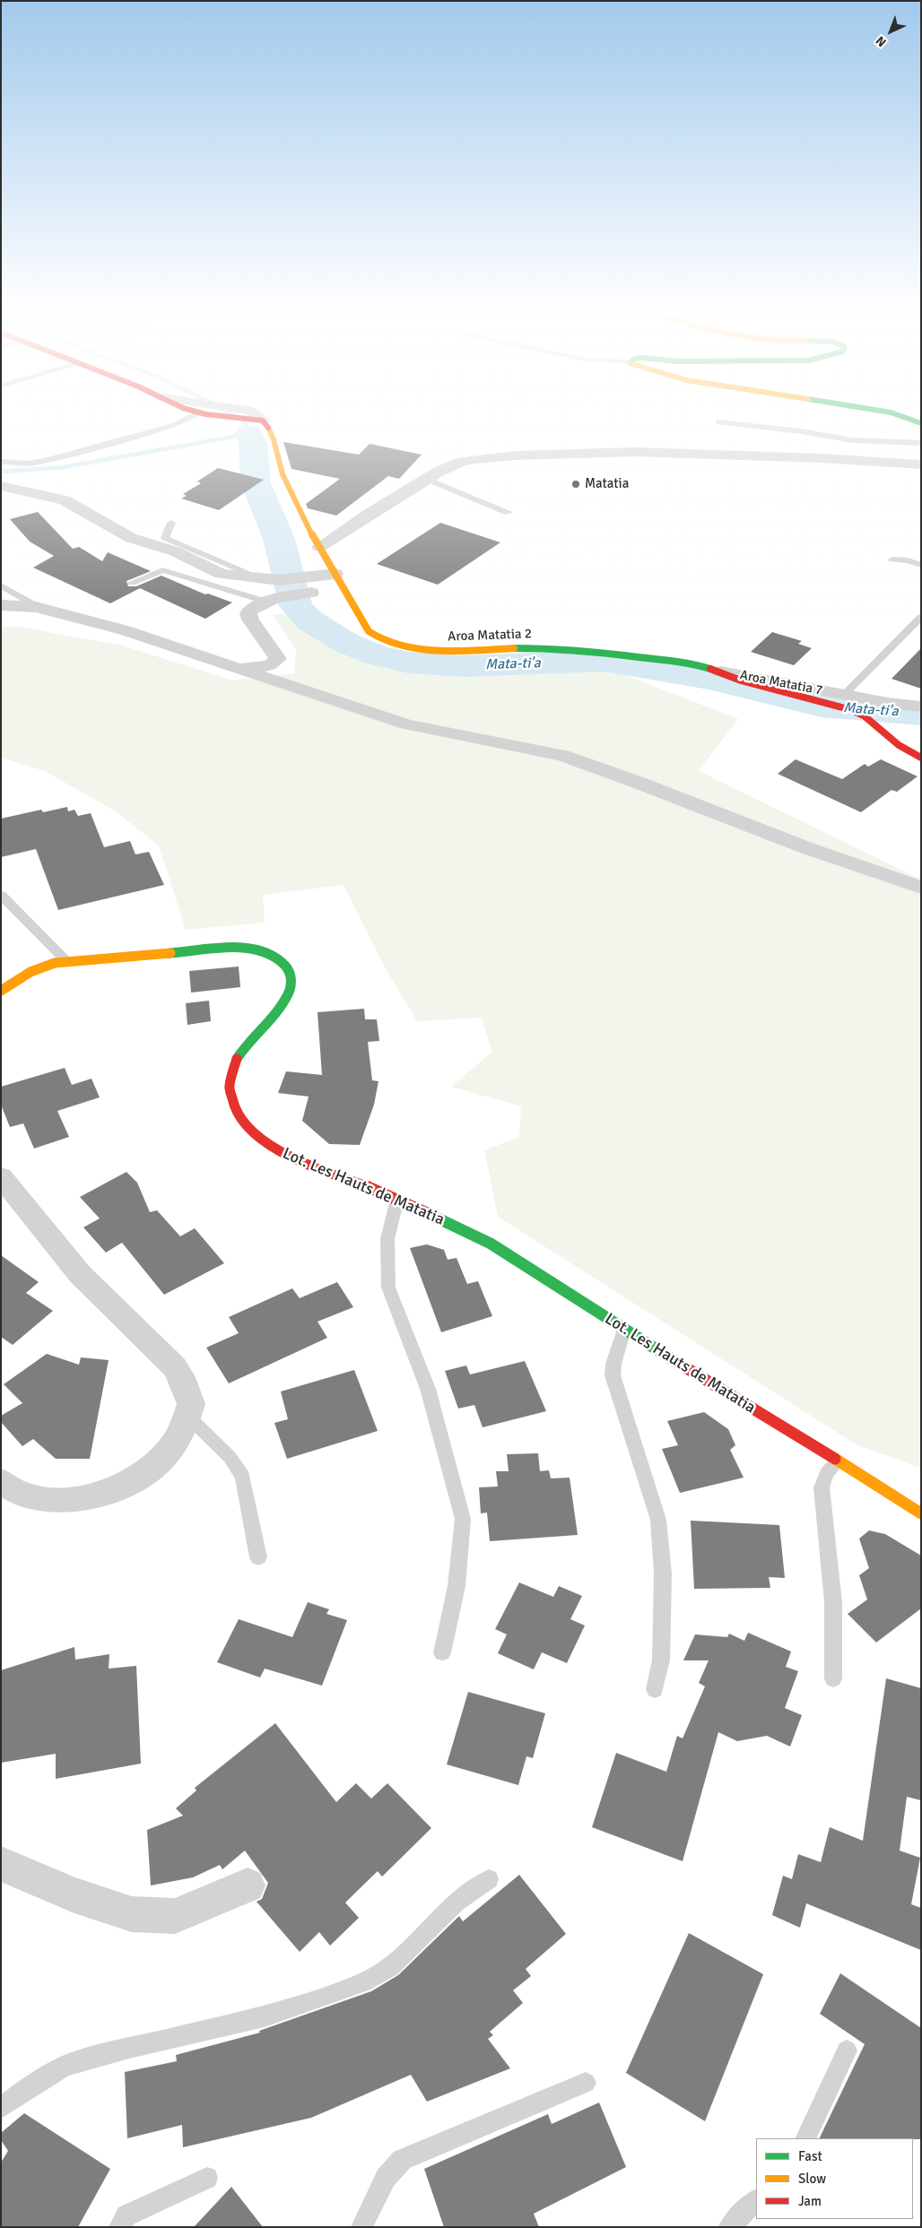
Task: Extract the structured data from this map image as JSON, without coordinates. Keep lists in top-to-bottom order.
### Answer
{
  "streets": {
    "street": ["Aroa Matatia 2", "Aroa Matatia 7", "Lot. Les Hauts de Matatia"]
  },
  "crossings": [
    ["Aroa Matatia 2", "Aroa Matatia 7"]
  ],
  "water": ["Mata-ti'a"],
  "places": ["Matatia"],
  "legend": ["Fast", "Slow", "Jam"],
  "north": "bottom left"
}
